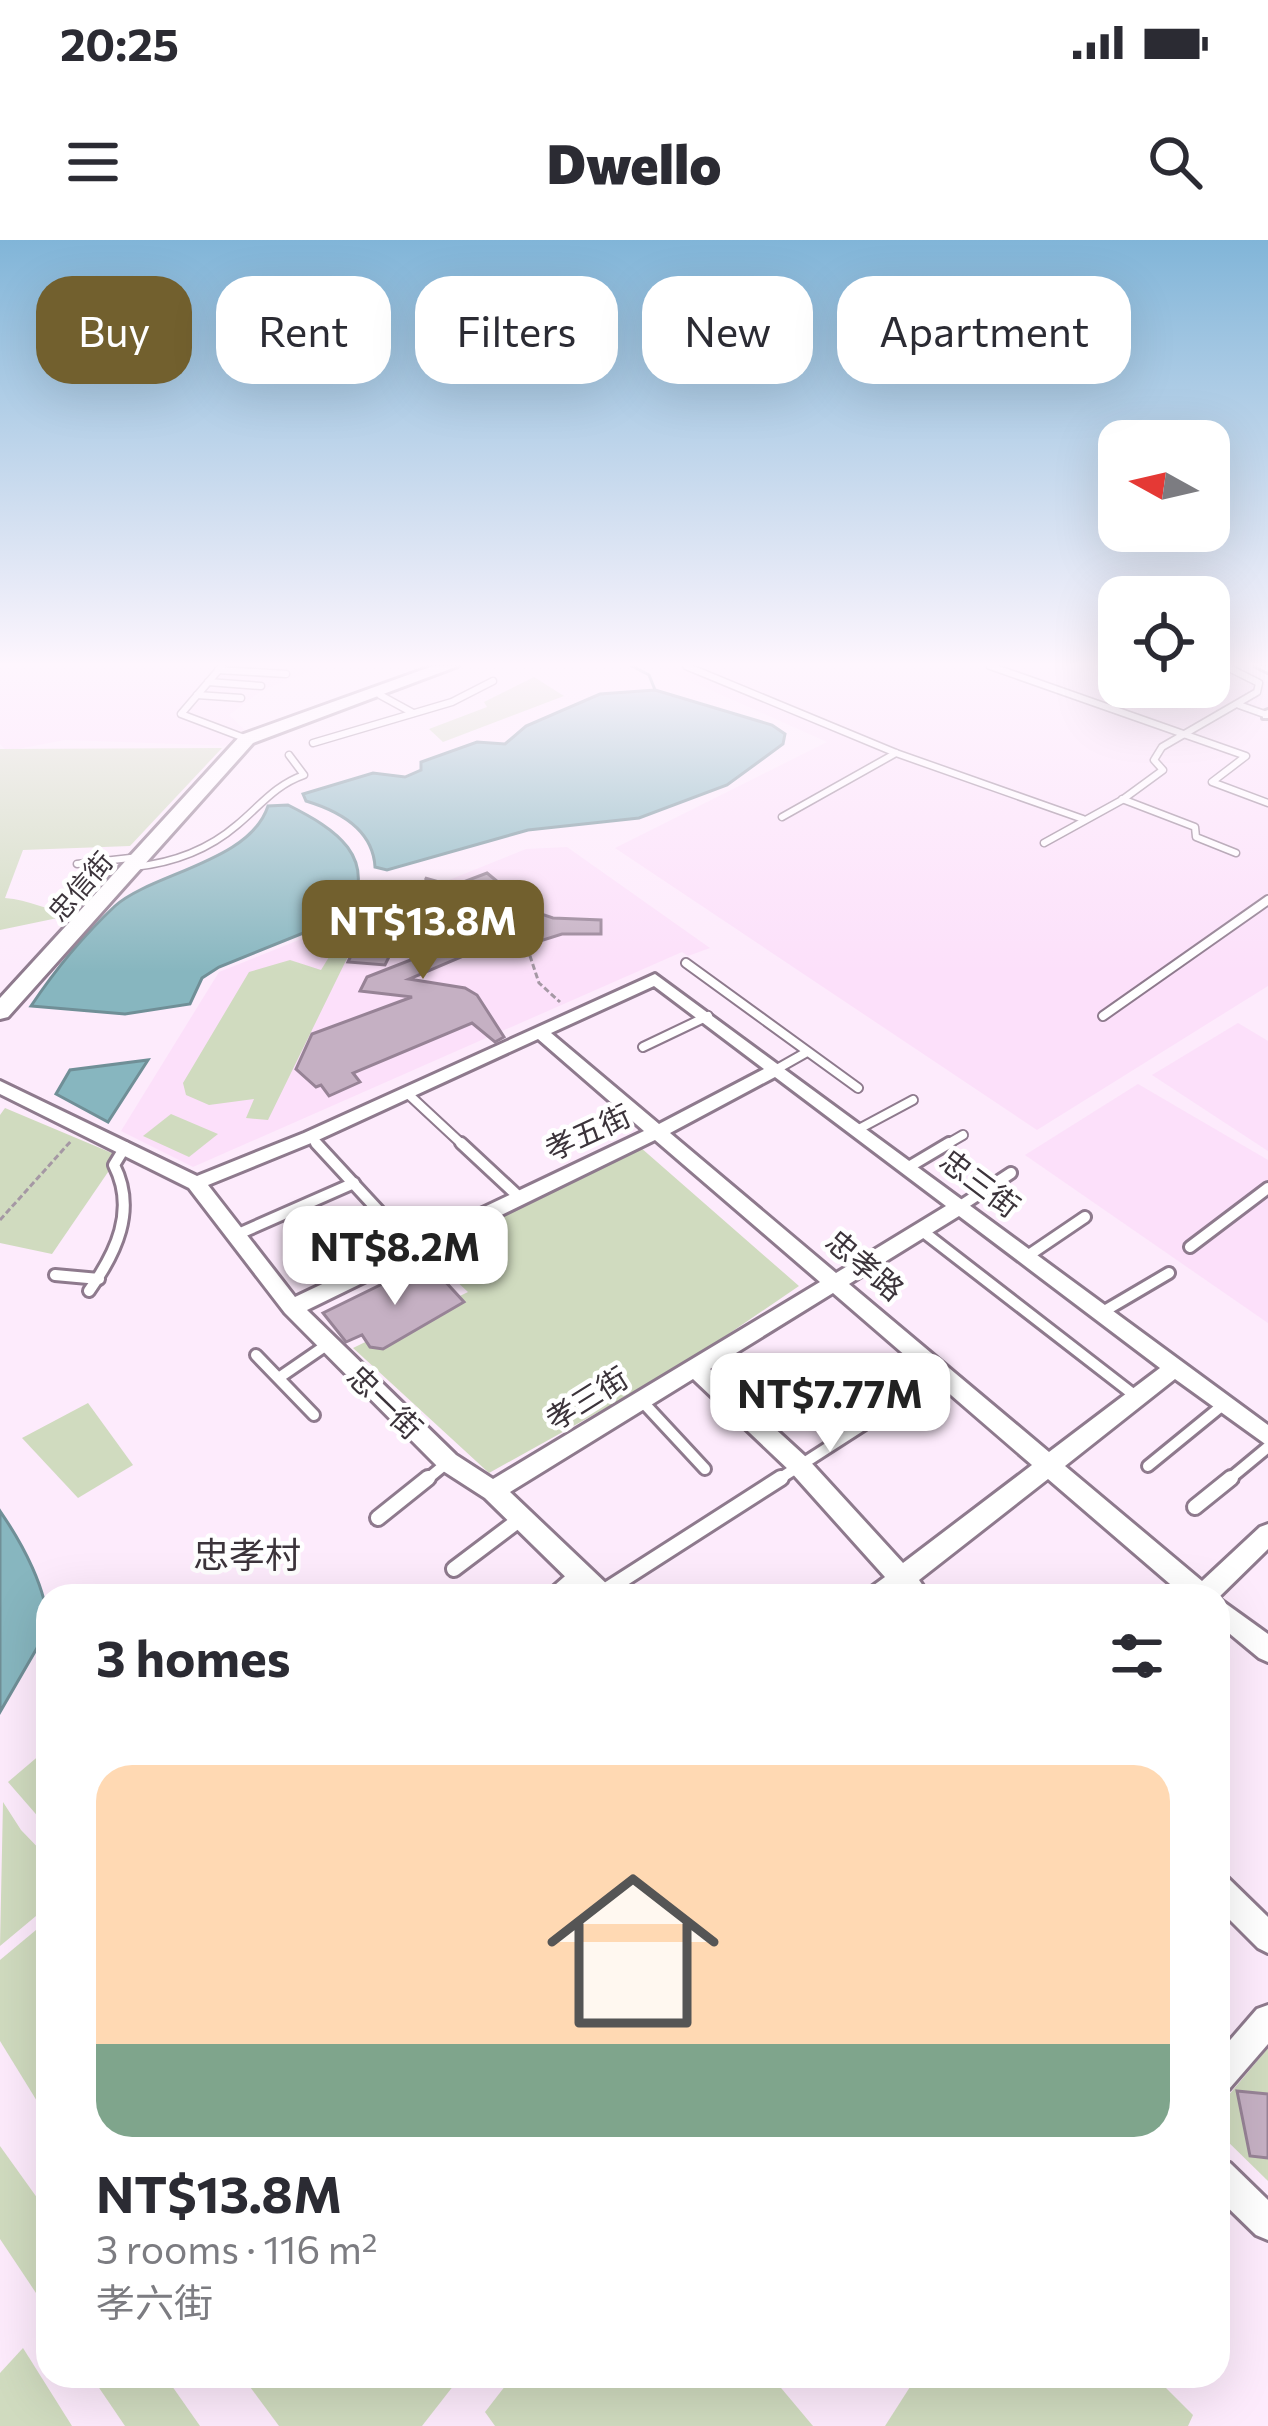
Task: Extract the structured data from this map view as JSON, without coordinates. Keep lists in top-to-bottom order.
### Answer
{
  "streets": {
    "street": [
      "忠信街",
      "孝五街",
      "忠三街",
      "忠孝路",
      "孝三街",
      "忠一街"
    ]
  },
  "crossings": [
    ["孝五街", "忠三街"],
    ["孝五街", "忠孝路"],
    ["孝五街", "忠一街"],
    ["忠三街", "孝三街"],
    ["忠孝路", "孝三街"],
    ["孝三街", "忠一街"]
  ],
  "districts": ["忠孝村"],
  "north": "left",
  "page": {
    "status": "20:25",
    "header": "Dwello",
    "chip": [
      "Buy",
      "Rent",
      "Filters",
      "New",
      "Apartment"
    ],
    "price": ["NT$13.8M", "NT$8.2M", "NT$7.77M"],
    "heading": "3 homes",
    "list": [
      {
        "name": "NT$13.8M",
        "note": "3 rooms · 116 m² · 孝六街"
      }
    ]
  }
}
